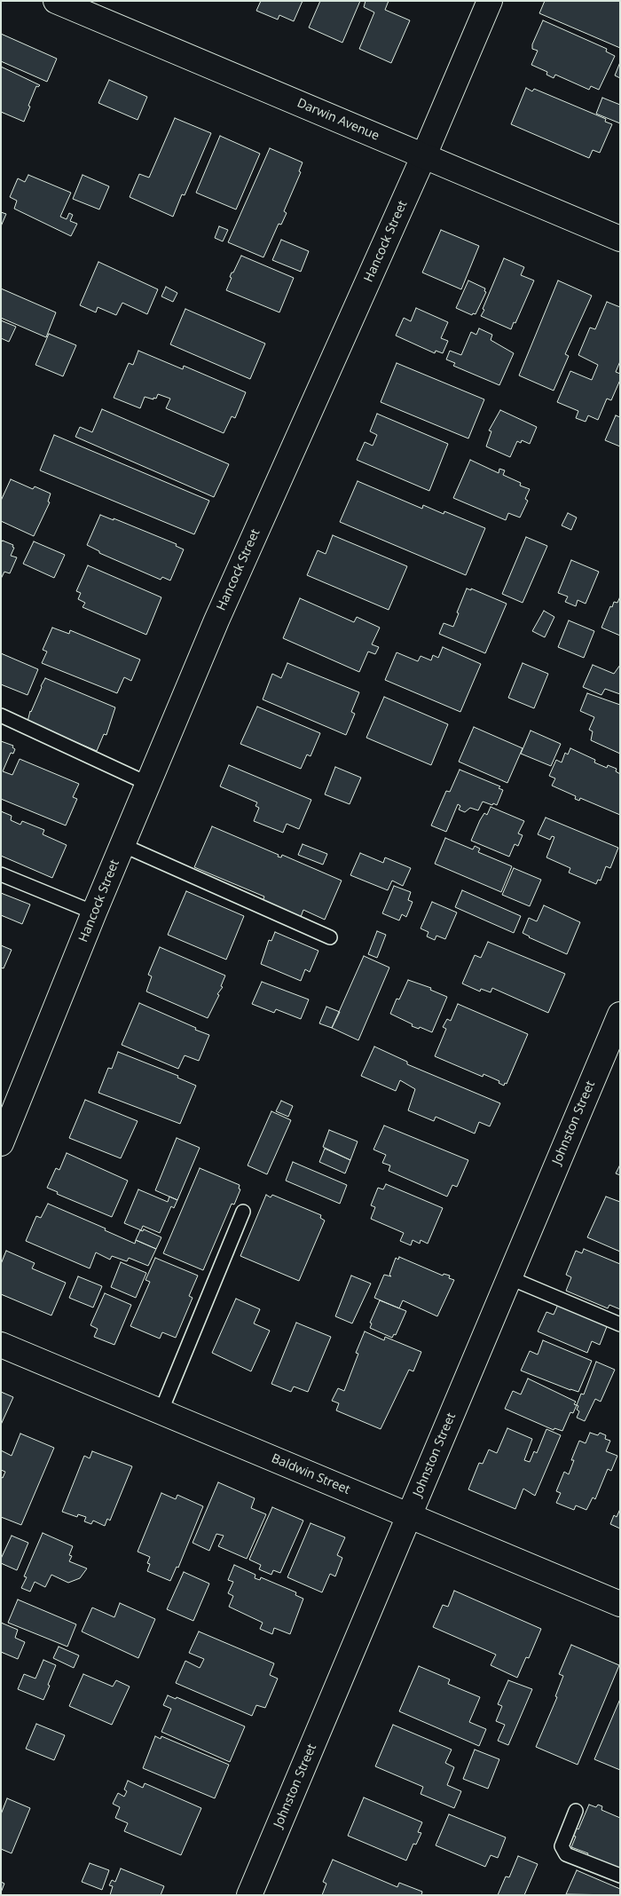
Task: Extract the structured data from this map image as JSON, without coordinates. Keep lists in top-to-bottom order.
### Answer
{
  "streets": {
    "street": [
      "Darwin Avenue",
      "Hancock Street",
      "Johnston Street",
      "Baldwin Street"
    ]
  },
  "crossings": [
    ["Darwin Avenue", "Hancock Street"],
    ["Johnston Street", "Baldwin Street"]
  ]
}
